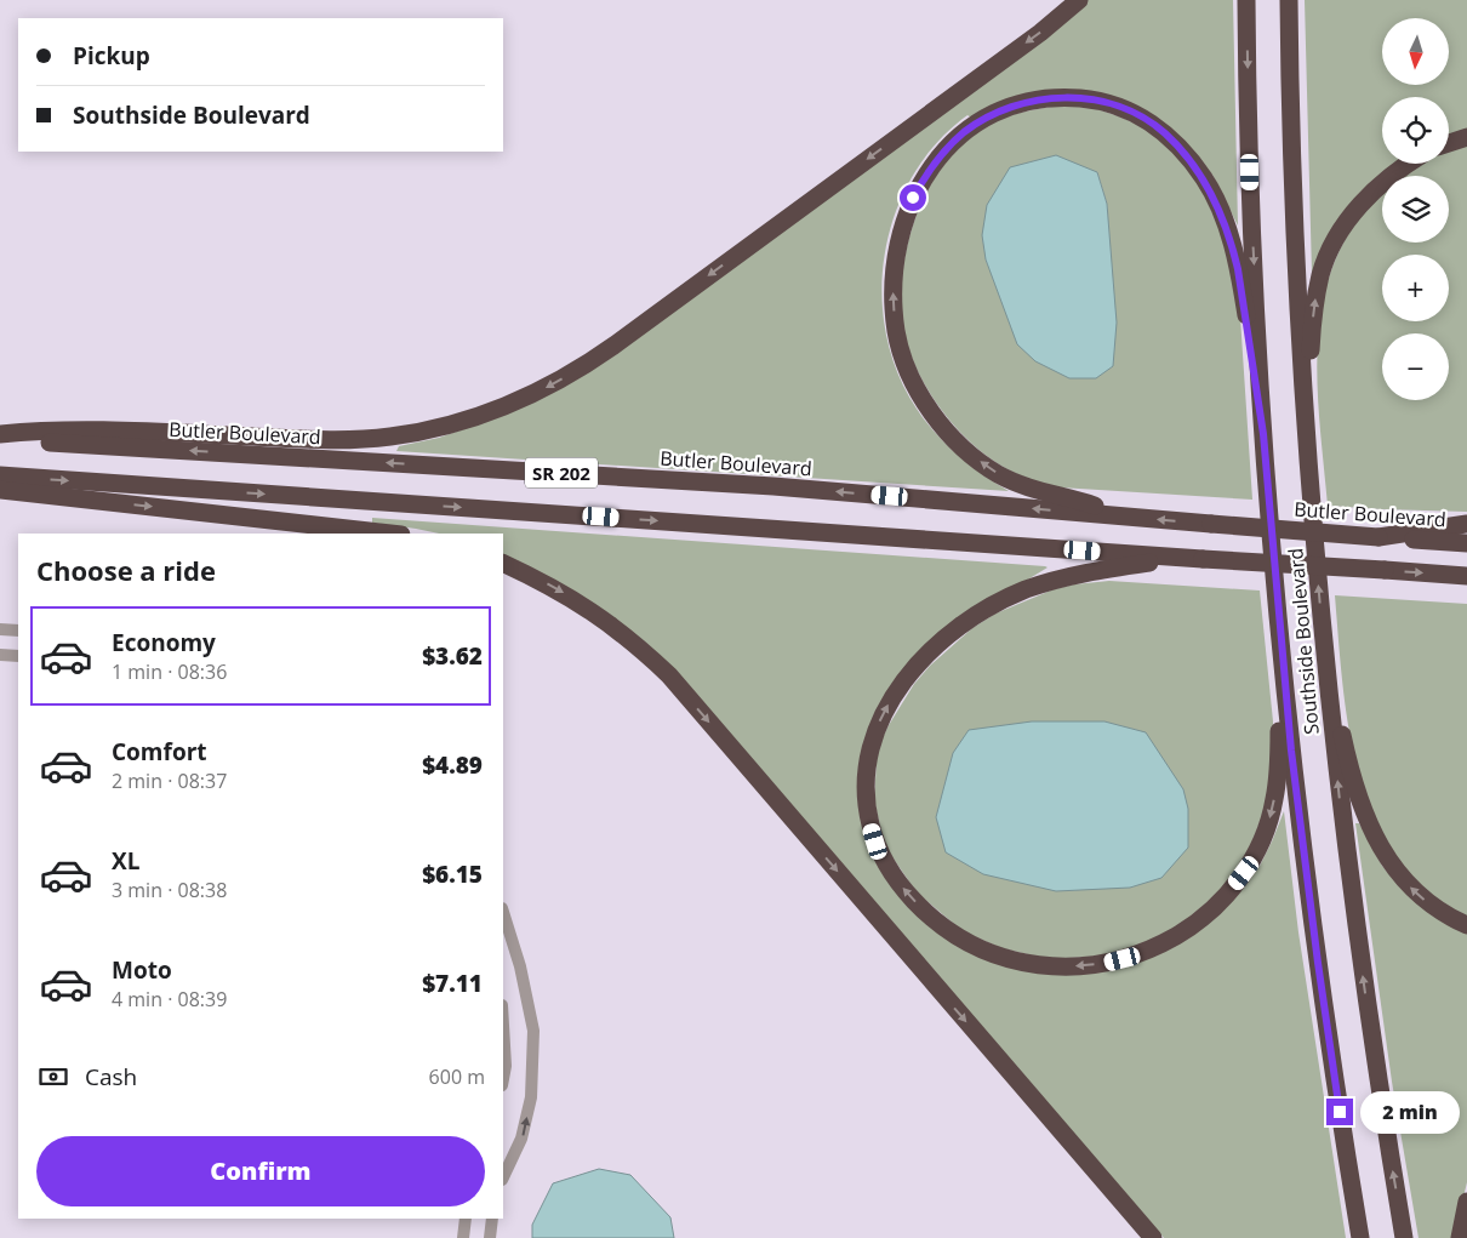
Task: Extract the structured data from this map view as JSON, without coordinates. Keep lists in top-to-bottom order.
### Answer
{
  "streets": {
    "highway": ["Butler Boulevard", "SR 202", "Southside Boulevard"]
  },
  "north": "bottom",
  "page": {
    "map_buttons": ["+", "−"],
    "banner": ["Pickup", "Southside Boulevard"],
    "heading": "Choose a ride",
    "list": [
      {
        "name": "Economy",
        "note": "1 min · 08:36",
        "value": "$3.62"
      },
      {
        "name": "Comfort",
        "note": "2 min · 08:37",
        "value": "$4.89"
      },
      {
        "name": "XL",
        "note": "3 min · 08:38",
        "value": "$6.15"
      },
      {
        "name": "Moto",
        "note": "4 min · 08:39",
        "value": "$7.11"
      }
    ],
    "pay": ["Cash", "600 m"],
    "bubble": "2 min",
    "buttons": "Confirm"
  }
}
